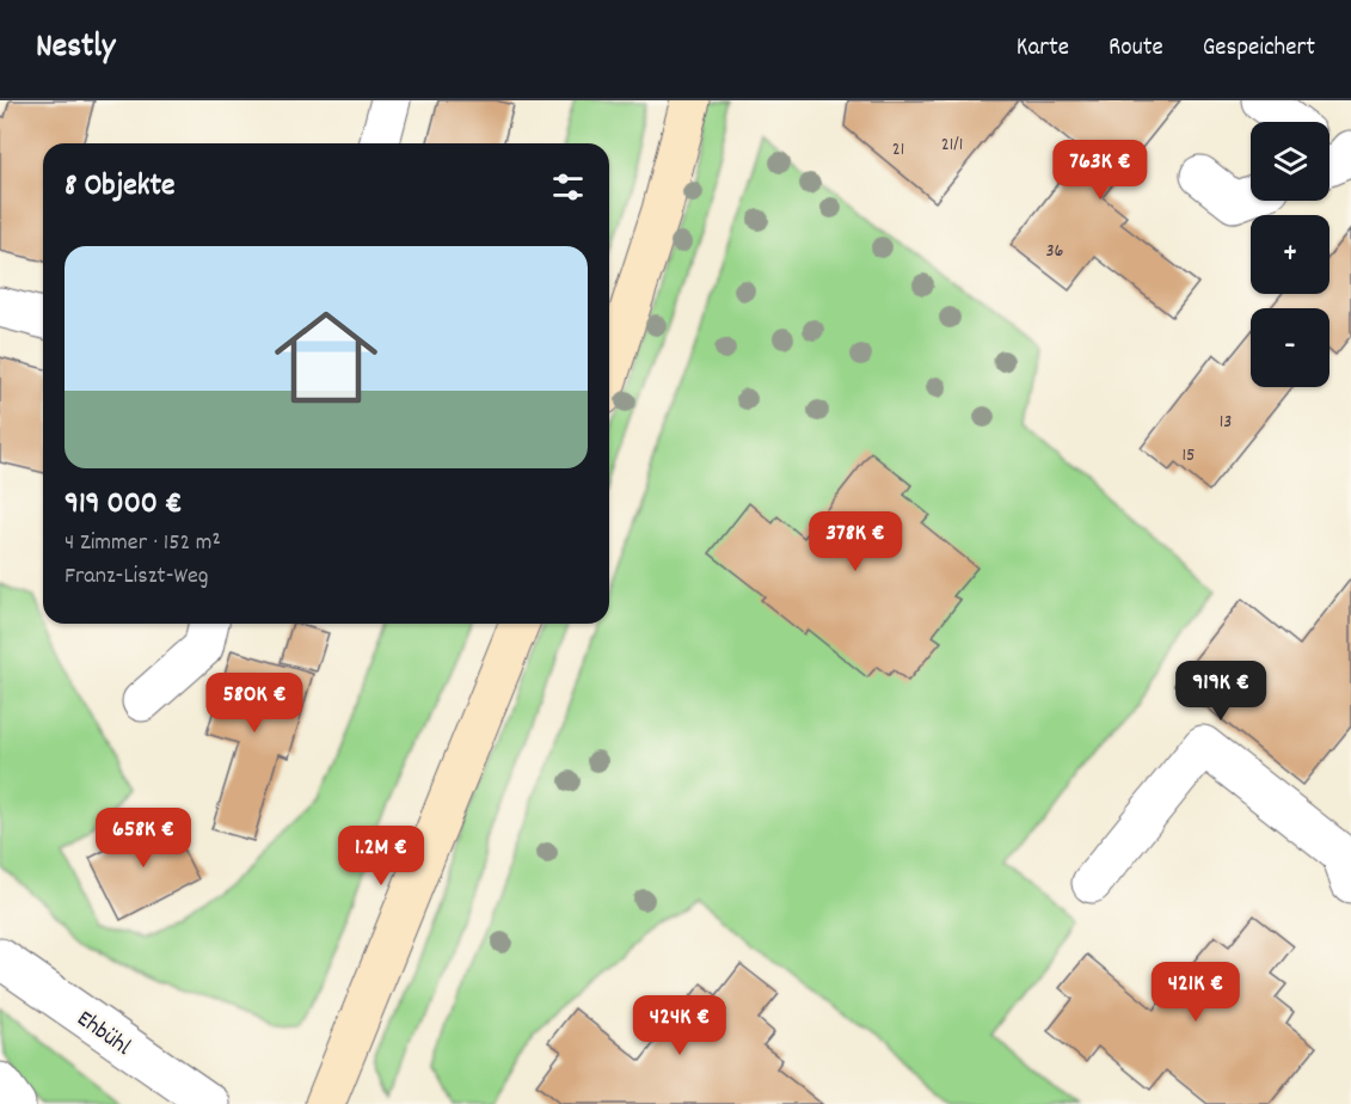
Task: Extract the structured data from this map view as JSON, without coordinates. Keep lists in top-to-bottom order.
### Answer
{
  "streets": {
    "street": ["Ehbühl"]
  },
  "house_numbers": [
    "21/1",
    "21",
    "36",
    "13",
    "15"
  ],
  "page": {
    "header": "Nestly",
    "nav": ["Karte", "Route", "Gespeichert"],
    "map_buttons": ["+", "−"],
    "price": [
      "763K €",
      "378K €",
      "919K €",
      "580K €",
      "658K €",
      "1.2M €",
      "421K €",
      "424K €"
    ],
    "heading": "8 Objekte",
    "list": [
      {
        "name": "919 000 €",
        "note": "4 Zimmer · 152 m² · Franz-Liszt-Weg"
      }
    ]
  }
}
